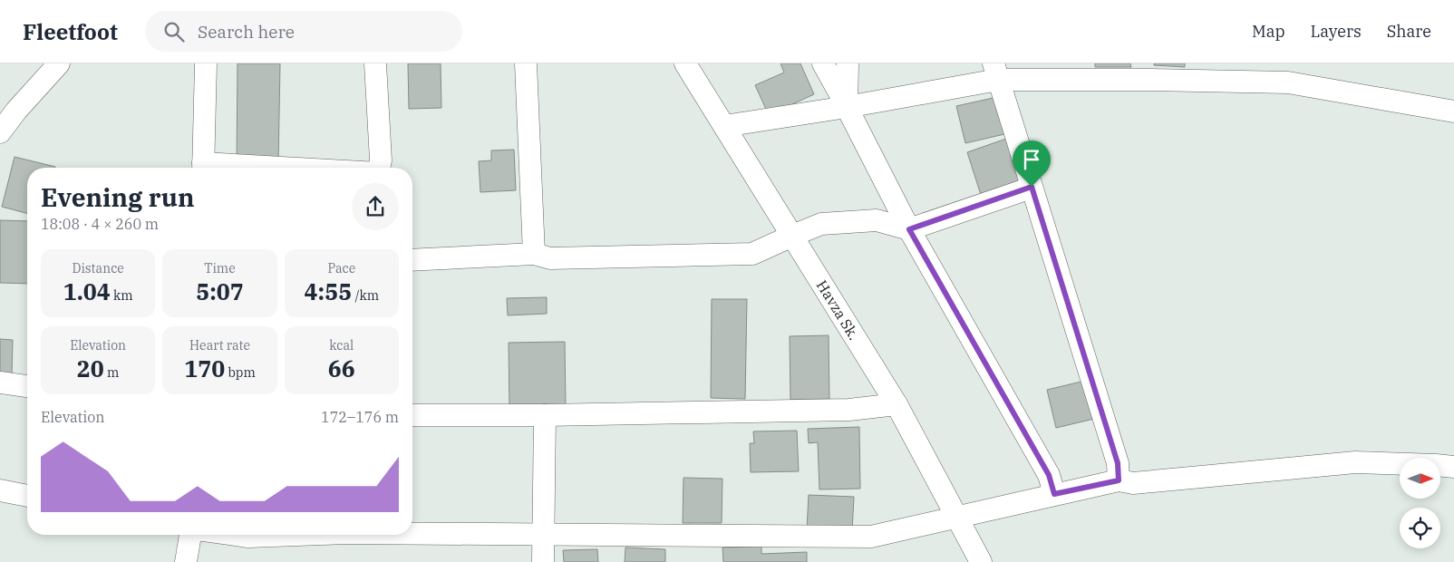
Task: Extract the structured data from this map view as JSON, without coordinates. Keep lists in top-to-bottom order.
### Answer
{
  "streets": {
    "street": ["Havza Sk."]
  },
  "north": "right",
  "page": {
    "header": "Fleetfoot",
    "search": "Search here",
    "nav": ["Map", "Layers", "Share"],
    "heading": ["Evening run", "18:08 · 4 × 260 m"],
    "stats": [
      ["Distance", "1.04 km"],
      ["Time", "5:07"],
      ["Pace", "4:55 /km"],
      ["Elevation", "20 m"],
      ["Heart rate", "170 bpm"],
      ["kcal", "66"]
    ],
    "chart": ["Elevation", "172–176 m"]
  }
}
